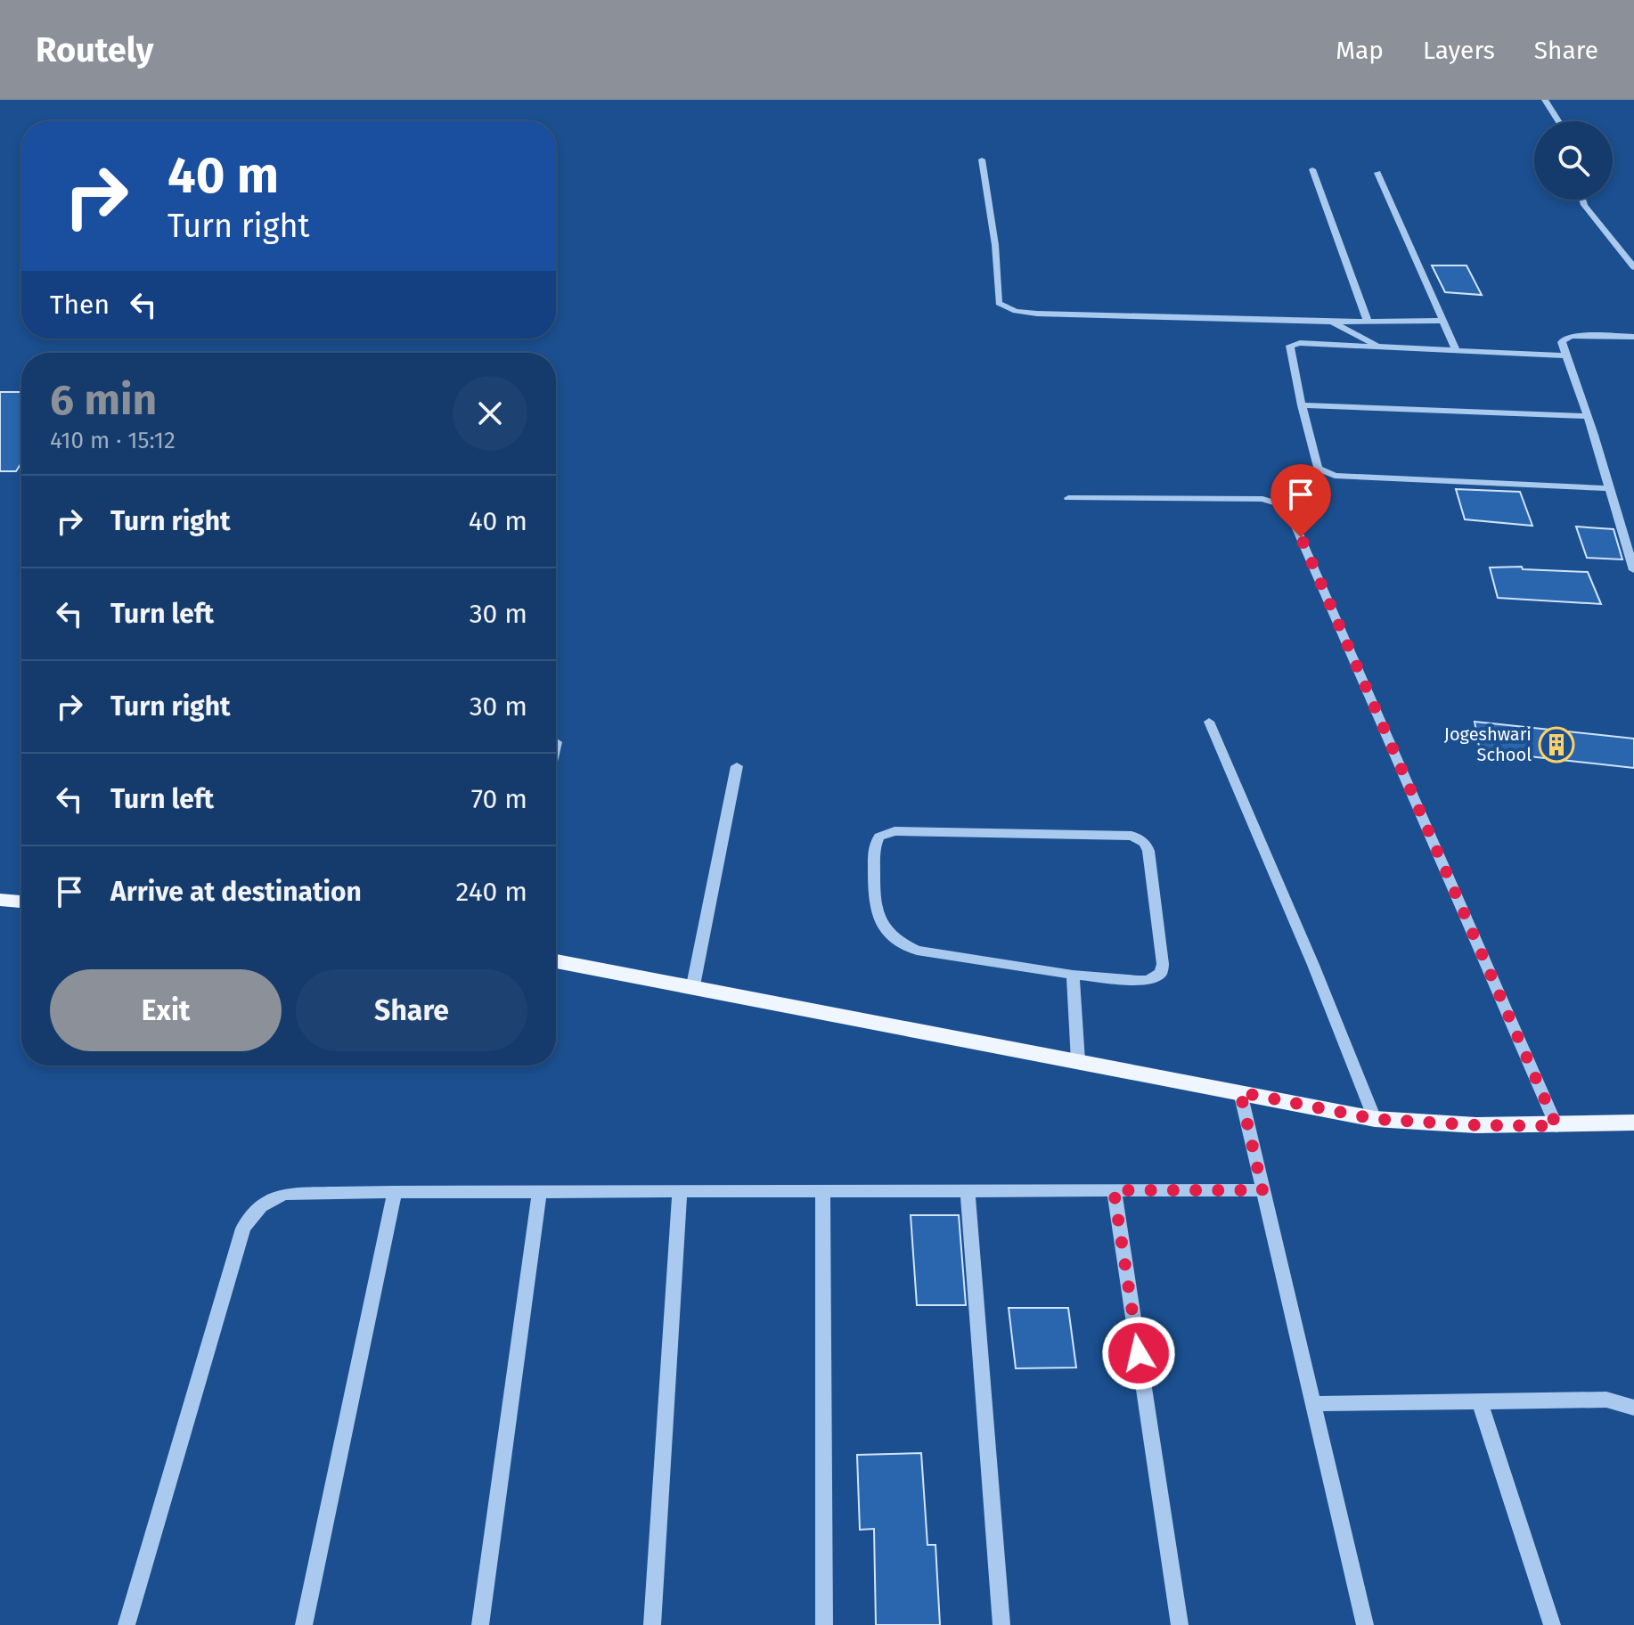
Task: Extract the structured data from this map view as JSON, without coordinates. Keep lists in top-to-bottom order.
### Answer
{
  "places": {
    "building": ["Jogeshwari School"]
  },
  "page": {
    "header": "Routely",
    "nav": ["Map", "Layers", "Share"],
    "turn": ["40 m", "Turn right"],
    "then": "Then",
    "heading": ["6 min", "410 m · 15:12"],
    "list": [
      {
        "name": "Turn right",
        "value": "40 m"
      },
      {
        "name": "Turn left",
        "value": "30 m"
      },
      {
        "name": "Turn right",
        "value": "30 m"
      },
      {
        "name": "Turn left",
        "value": "70 m"
      },
      {
        "name": "Arrive at destination",
        "value": "240 m"
      }
    ],
    "buttons": ["Exit", "Share"]
  }
}
